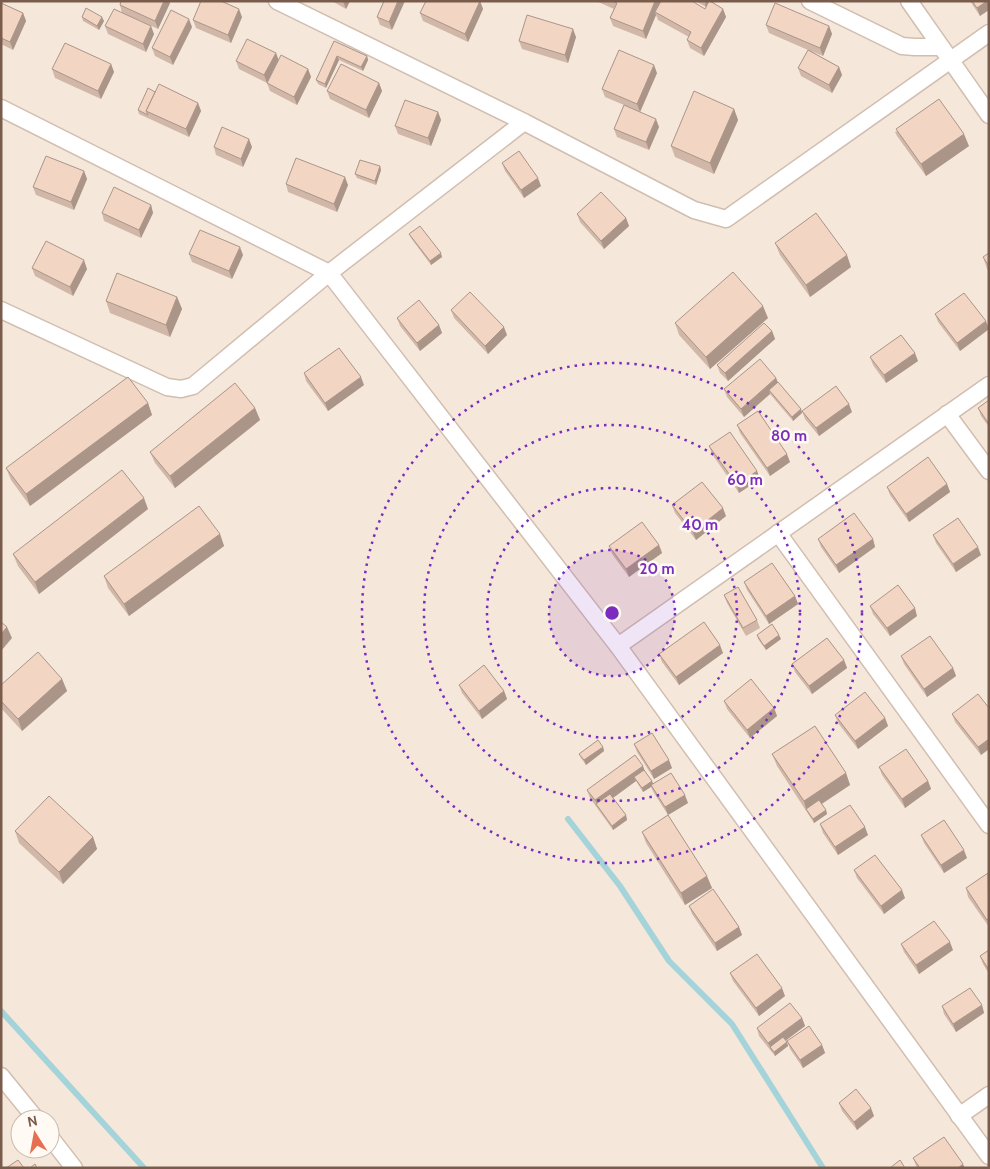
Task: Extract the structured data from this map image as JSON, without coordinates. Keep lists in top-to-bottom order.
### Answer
{
  "north": "top",
  "rings": [
    "80 m",
    "60 m",
    "40 m",
    "20 m"
  ]
}
